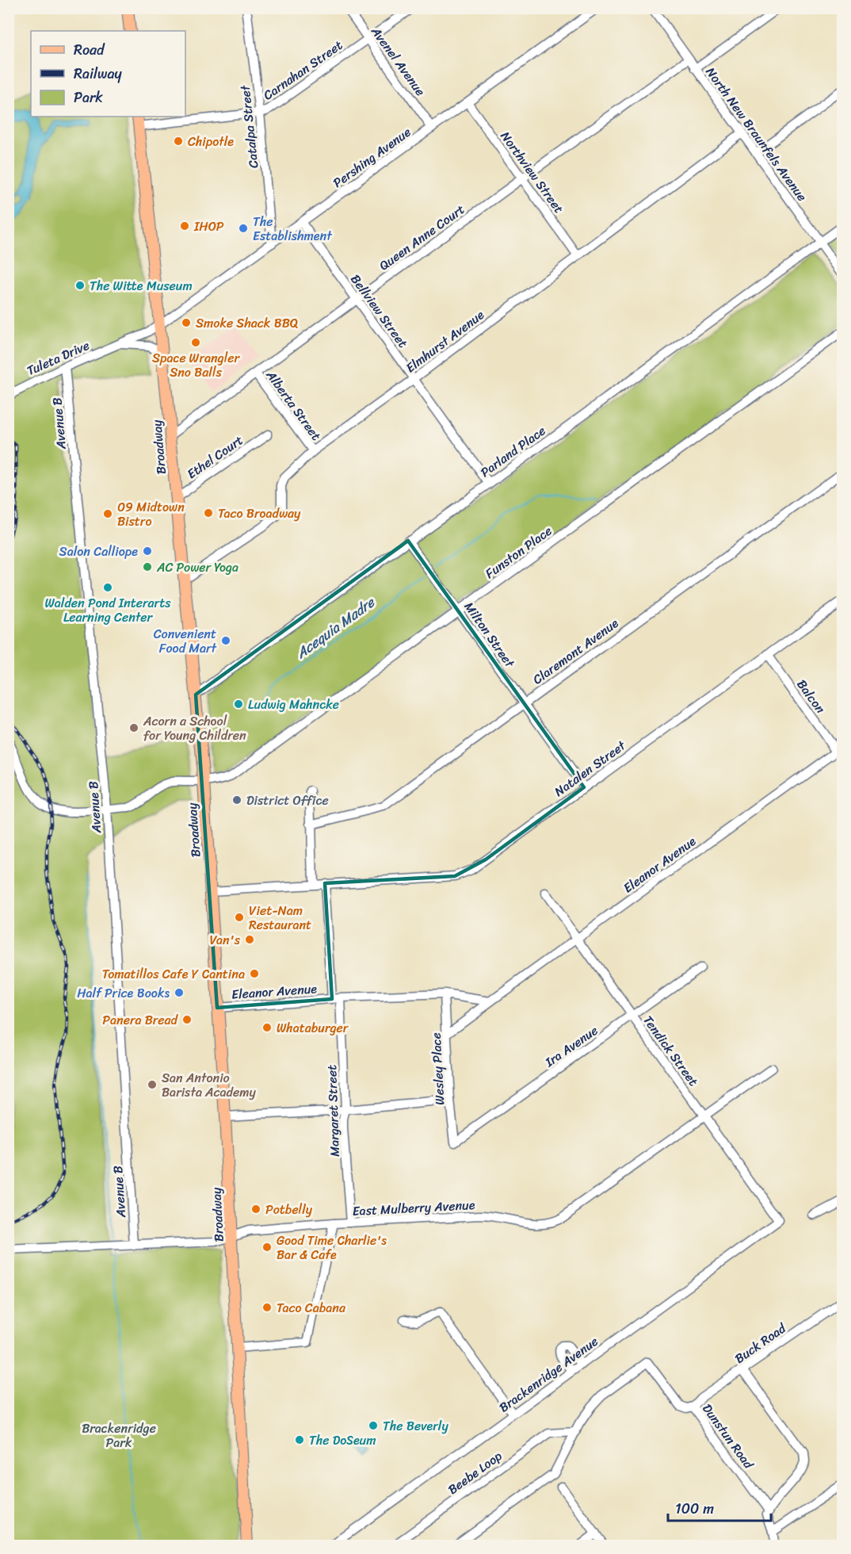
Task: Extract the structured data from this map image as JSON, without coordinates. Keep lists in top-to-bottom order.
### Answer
{
  "streets": {
    "main road": ["Broadway"],
    "street": [
      "Avenel Avenue",
      "Carnahan Street",
      "Catalpa Street",
      "North New Braunfels Avenue",
      "Pershing Avenue",
      "Northview Street",
      "Queen Anne Court",
      "Bellview Street",
      "Elmhurst Avenue",
      "Tuleta Drive",
      "Alberta Street",
      "Avenue B",
      "Parland Place",
      "Ethel Court",
      "Funston Place",
      "Milton Street",
      "Claremont Avenue",
      "Balcon",
      "Natalen Street",
      "Eleanor Avenue",
      "Ira Avenue",
      "Tendick Street",
      "Wesley Place",
      "Margaret Street",
      "East Mulberry Avenue",
      "Buck Road",
      "Brackenridge Avenue",
      "Dunstun Road",
      "Beebe Loop"
    ]
  },
  "crossings": [
    ["Avenel Avenue", "Carnahan Street"],
    ["Avenel Avenue", "Pershing Avenue"],
    ["Carnahan Street", "Catalpa Street"],
    ["Carnahan Street", "Broadway"],
    ["Catalpa Street", "Pershing Avenue"],
    ["North New Braunfels Avenue", "Queen Anne Court"],
    ["North New Braunfels Avenue", "Elmhurst Avenue"],
    ["North New Braunfels Avenue", "Parland Place"],
    ["Pershing Avenue", "Northview Street"],
    ["Pershing Avenue", "Bellview Street"],
    ["Pershing Avenue", "Tuleta Drive"],
    ["Pershing Avenue", "Broadway"],
    ["Northview Street", "Queen Anne Court"],
    ["Northview Street", "Elmhurst Avenue"],
    ["Queen Anne Court", "Bellview Street"],
    ["Queen Anne Court", "Alberta Street"],
    ["Queen Anne Court", "Broadway"],
    ["Bellview Street", "Elmhurst Avenue"],
    ["Bellview Street", "Parland Place"],
    ["Elmhurst Avenue", "Alberta Street"],
    ["Elmhurst Avenue", "Broadway"],
    ["Tuleta Drive", "Avenue B"],
    ["Tuleta Drive", "Broadway"],
    ["Avenue B", "Funston Place"],
    ["Avenue B", "East Mulberry Avenue"],
    ["Broadway", "Parland Place"],
    ["Broadway", "Ethel Court"],
    ["Broadway", "Funston Place"],
    ["Broadway", "Eleanor Avenue"],
    ["Broadway", "East Mulberry Avenue"],
    ["Parland Place", "Milton Street"],
    ["Funston Place", "Milton Street"],
    ["Milton Street", "Claremont Avenue"],
    ["Milton Street", "Natalen Street"],
    ["Balcon", "Natalen Street"],
    ["Balcon", "Eleanor Avenue"],
    ["Natalen Street", "Margaret Street"],
    ["Eleanor Avenue", "Tendick Street"],
    ["Eleanor Avenue", "Wesley Place"],
    ["Eleanor Avenue", "Margaret Street"],
    ["Ira Avenue", "Tendick Street"],
    ["Ira Avenue", "Wesley Place"],
    ["Tendick Street", "East Mulberry Avenue"],
    ["Tendick Street", "Brackenridge Avenue"],
    ["Margaret Street", "East Mulberry Avenue"],
    ["Buck Road", "Dunstun Road"],
    ["Dunstun Road", "Beebe Loop"]
  ],
  "water": ["Acequia Madre"],
  "parks": ["Brackenridge Park"],
  "places": [
    "Chipotle",
    "IHOP",
    "The Establishment",
    "The Witte Museum",
    "Smoke Shack BBQ",
    "Space Wrangler Sno Balls",
    "Taco Broadway",
    "09 Midtown Bistro",
    "Salon Calliope",
    "AC Power Yoga",
    "Walden Pond Interarts Learning Center",
    "Convenient Food Mart",
    "Ludwig Mahncke",
    "Acorn a School for Young Children",
    "District Office",
    "Viet-Nam Restaurant",
    "Van's",
    "Tomatillos Cafe Y Cantina",
    "Half Price Books",
    "Panera Bread",
    "Whataburger",
    "San Antonio Barista Academy",
    "Potbelly",
    "Good Time Charlie's Bar & Cafe",
    "Taco Cabana",
    "The Beverly",
    "The DoSeum"
  ],
  "legend": ["Road", "Railway", "Park"],
  "scale_bar": "100 m"
}
